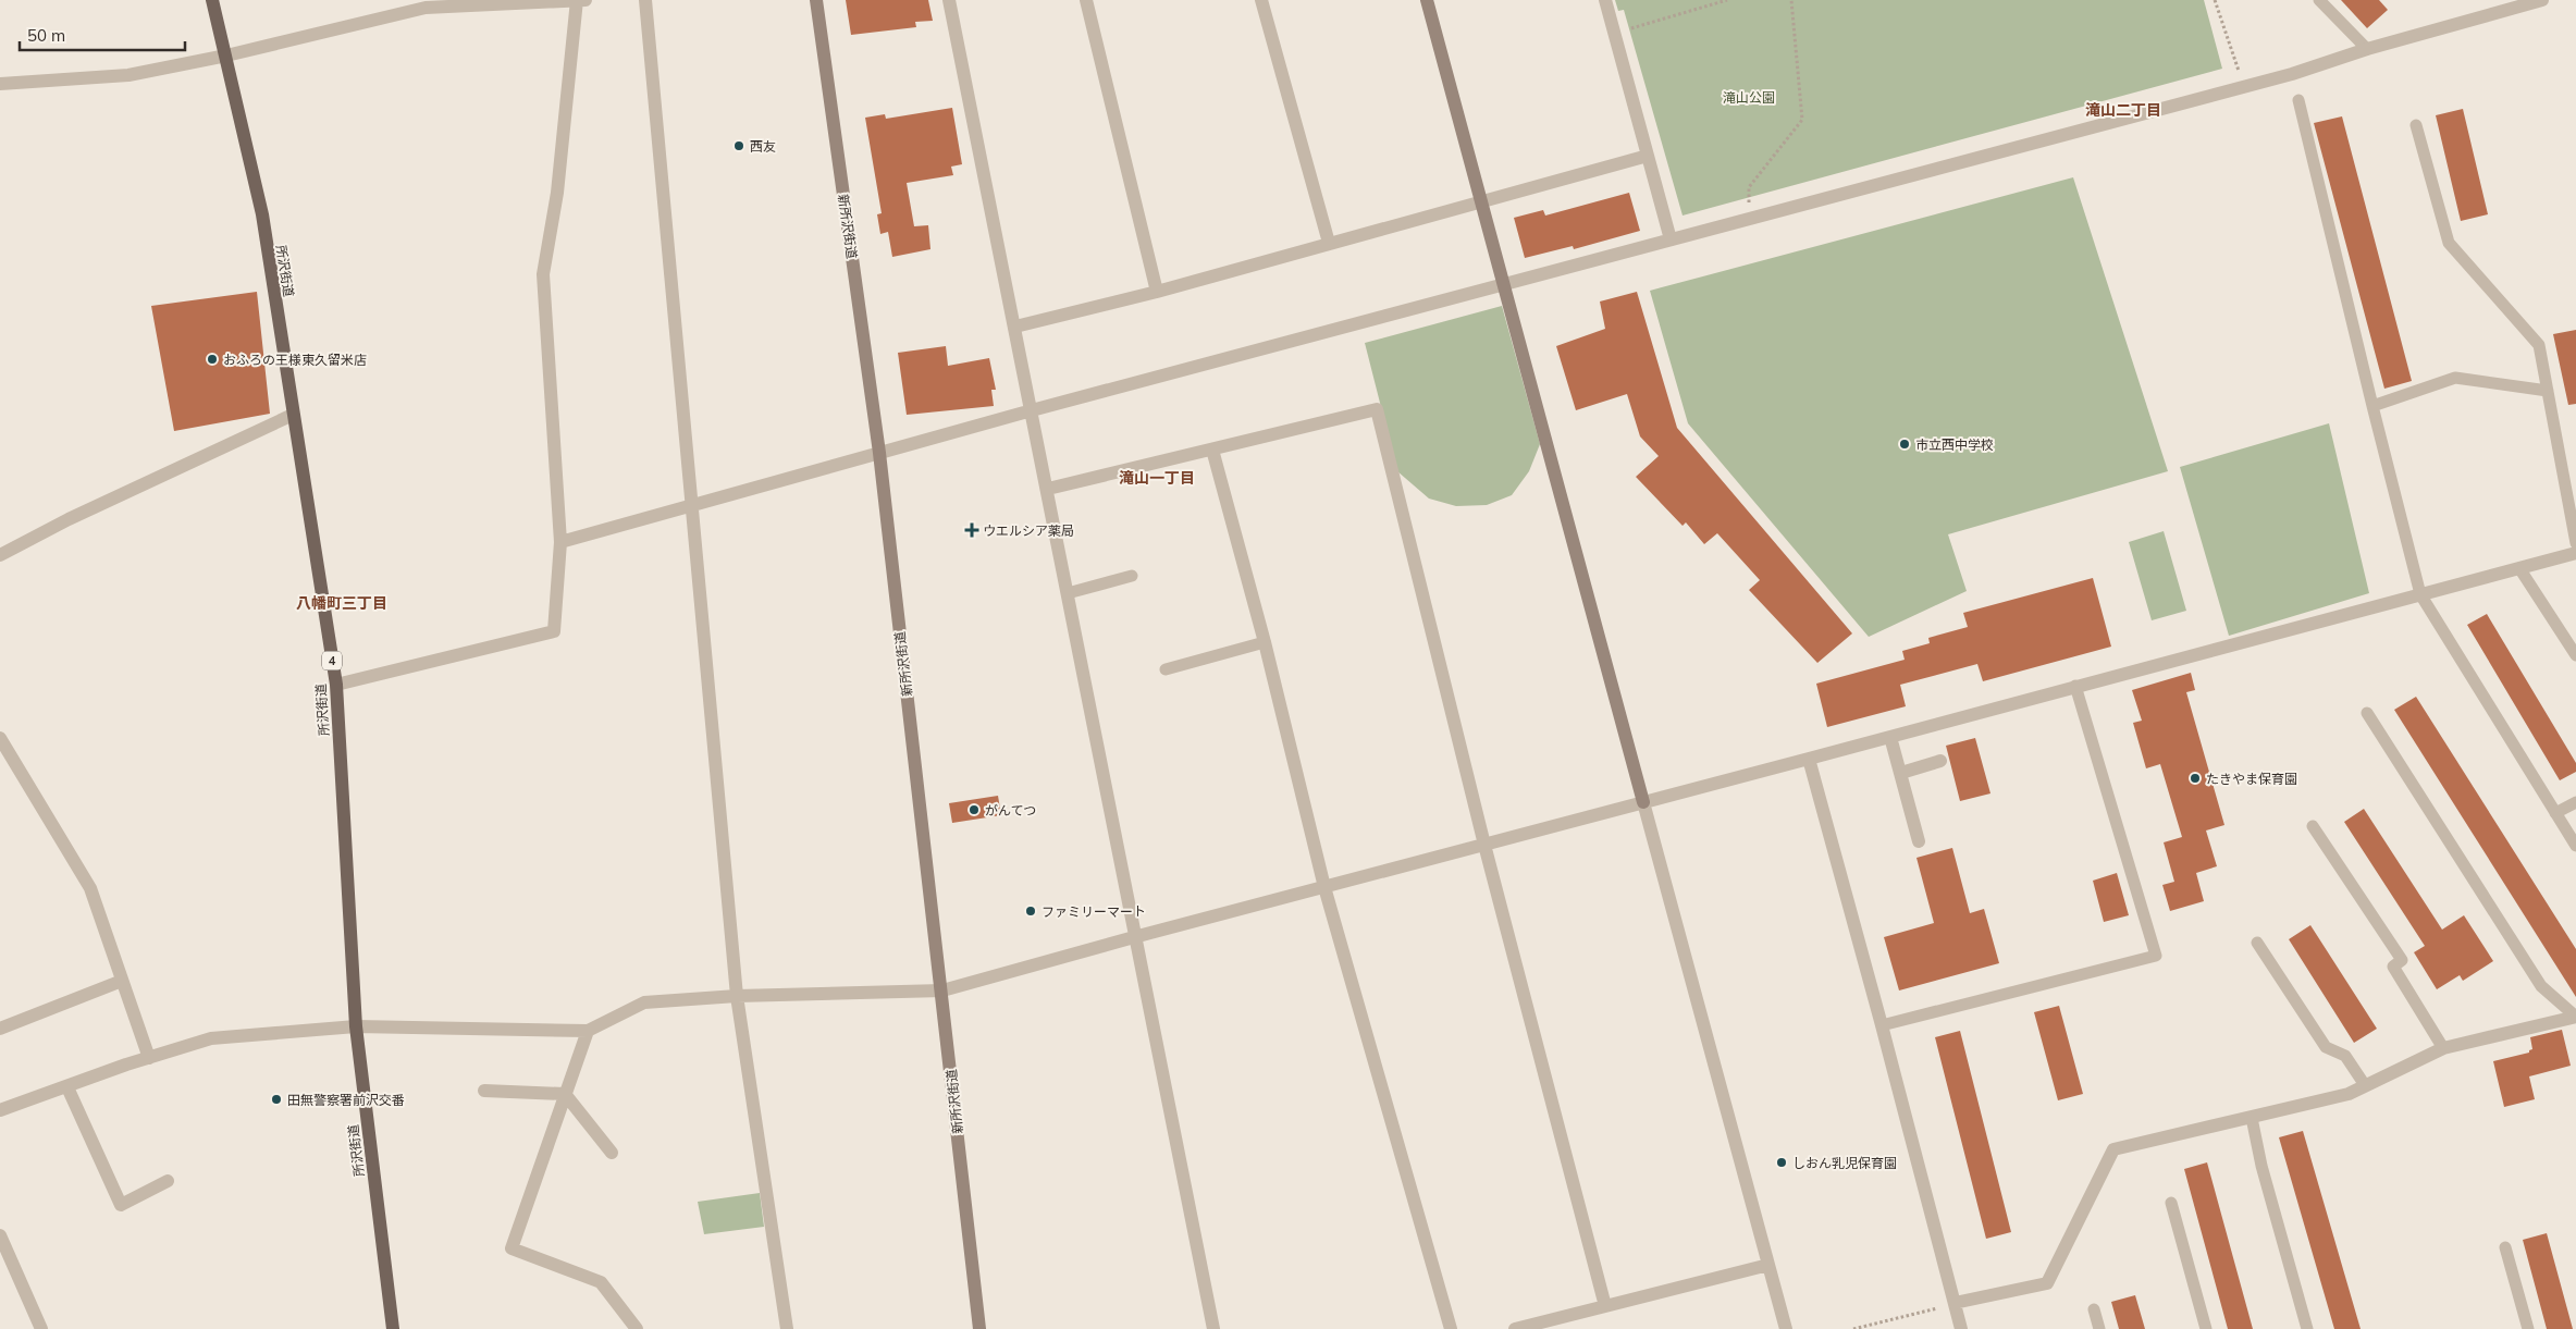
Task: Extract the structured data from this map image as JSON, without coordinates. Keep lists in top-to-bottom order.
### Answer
{
  "streets": {
    "main road": ["所沢街道", "4"],
    "street": ["新所沢街道"]
  },
  "districts": ["滝山二丁目", "滝山一丁目", "八幡町三丁目"],
  "parks": ["滝山公園"],
  "places": {
    "other": [
      "西友",
      "おふろの王様東久留米店",
      "市立西中学校",
      "たきやま保育園",
      "がんてつ",
      "ファミリーマート",
      "田無警察署前沢交番",
      "しおん乳児保育園"
    ],
    "health": ["ウエルシア薬局"]
  },
  "scale_bar": "50 m"
}
